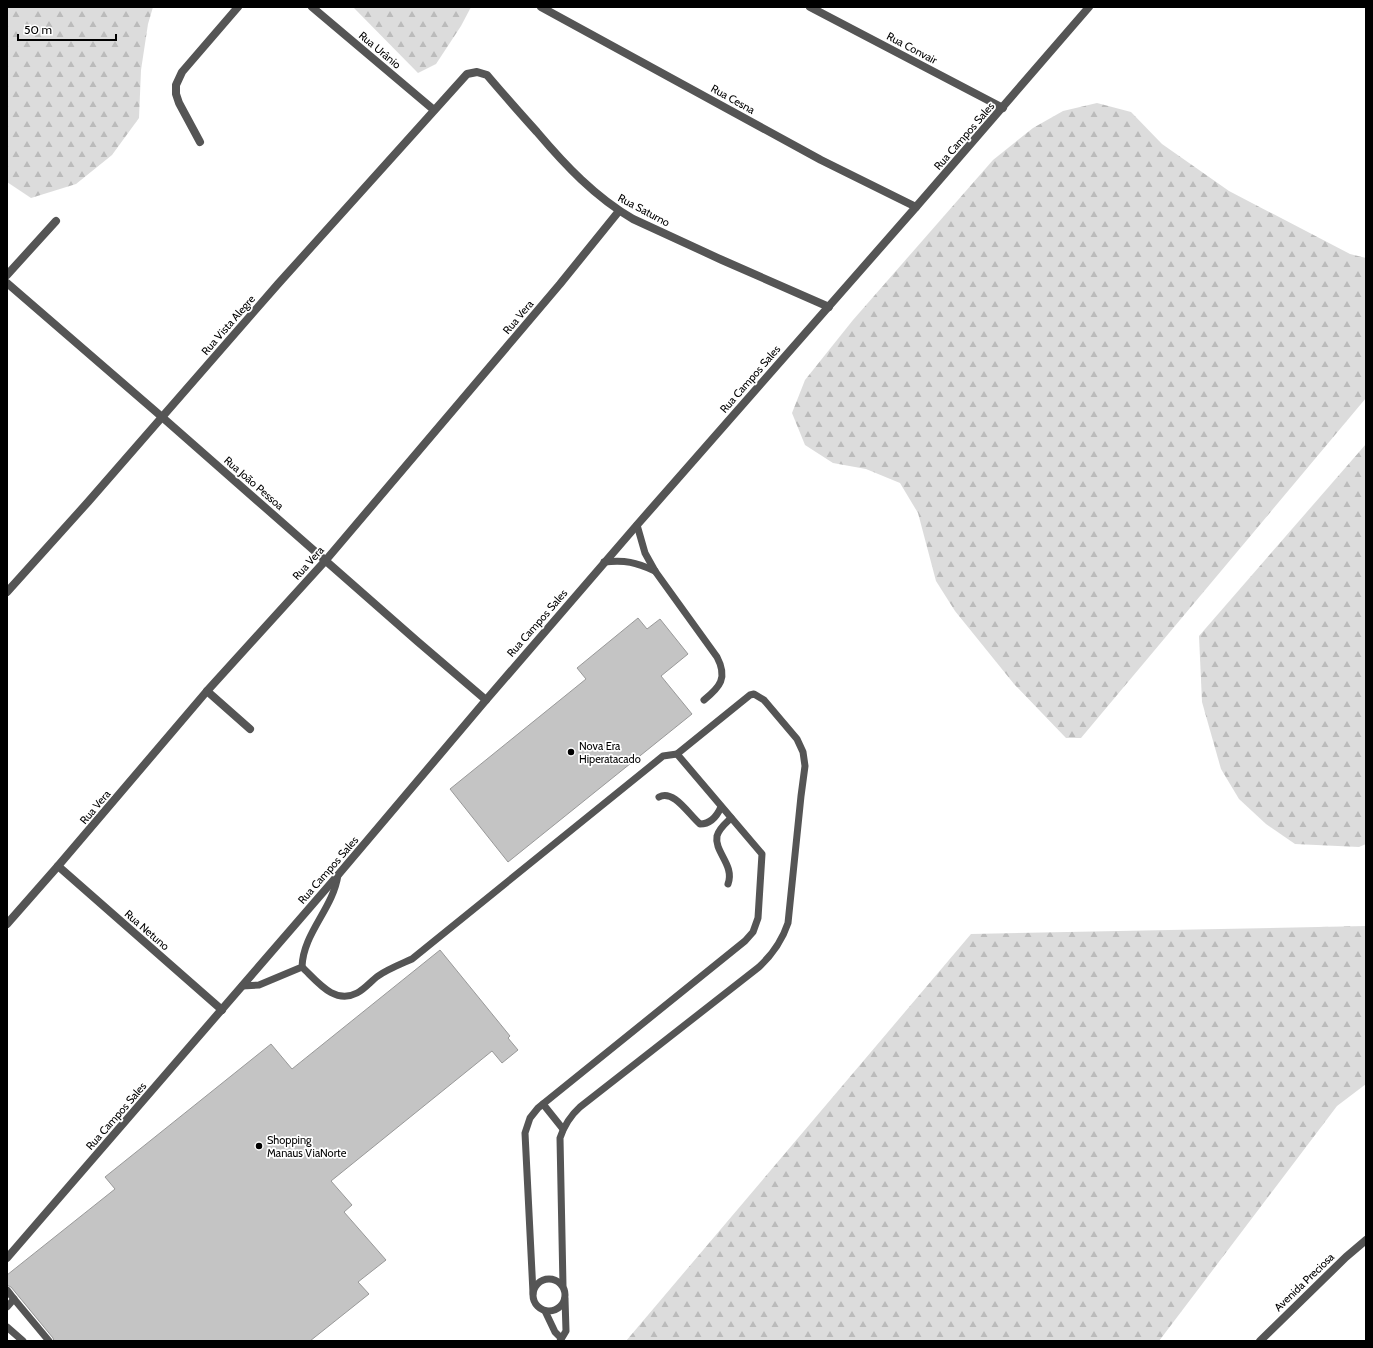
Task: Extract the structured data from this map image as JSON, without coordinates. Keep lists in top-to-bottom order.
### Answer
{
  "streets": {
    "street": [
      "Rua Convair",
      "Rua Urânio",
      "Rua Cesna",
      "Rua Campos Sales",
      "Rua Saturno",
      "Rua Vera",
      "Rua Vista Alegre",
      "Rua João Pessoa",
      "Rua Netuno",
      "Avenida Preciosa"
    ]
  },
  "crossings": [
    ["Rua Convair", "Rua Campos Sales"],
    ["Rua Urânio", "Rua Vista Alegre"],
    ["Rua Cesna", "Rua Campos Sales"],
    ["Rua Campos Sales", "Rua Saturno"],
    ["Rua Campos Sales", "Rua João Pessoa"],
    ["Rua Campos Sales", "Rua Netuno"],
    ["Rua Saturno", "Rua Vera"],
    ["Rua Saturno", "Rua Vista Alegre"],
    ["Rua Vera", "Rua João Pessoa"],
    ["Rua Vera", "Rua Netuno"],
    ["Rua Vista Alegre", "Rua João Pessoa"]
  ],
  "places": ["Nova Era Hiperatacado", "Shopping Manaus ViaNorte"],
  "scale_bar": "50 m"
}
